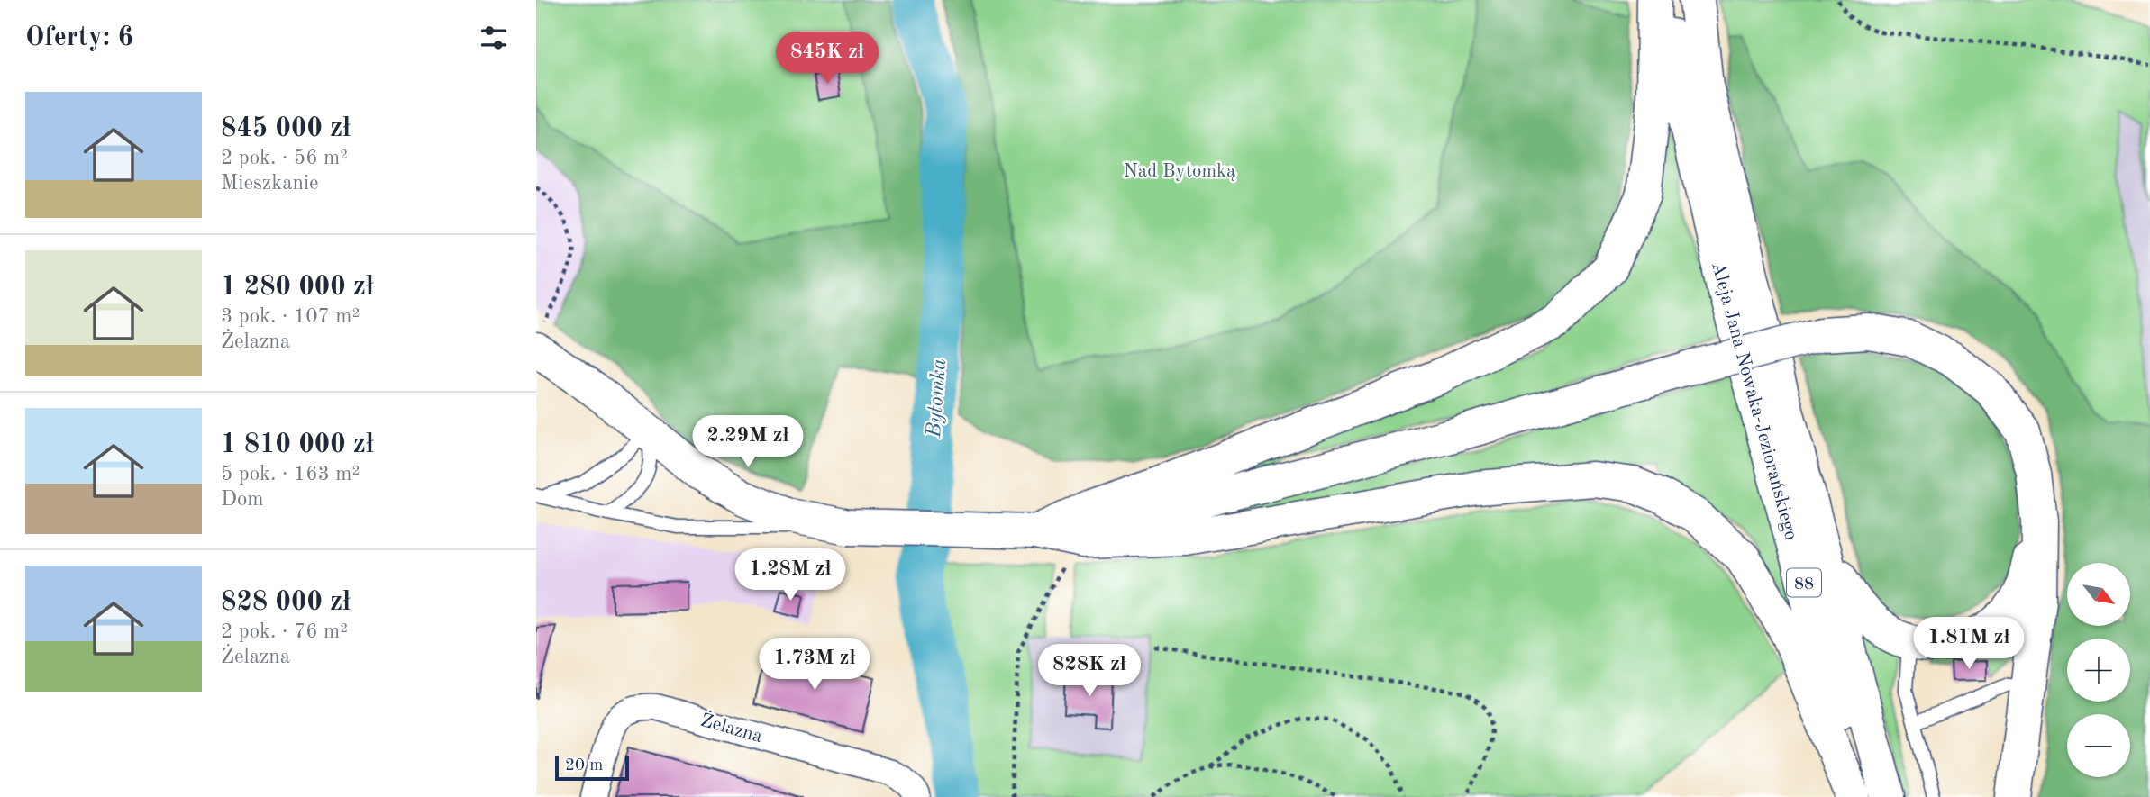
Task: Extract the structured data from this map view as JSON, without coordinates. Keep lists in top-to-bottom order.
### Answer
{
  "streets": {
    "main road": ["Aleja Jana Nowaka-Jeziorańskiego", "88"],
    "street": ["Żelazna"]
  },
  "water": ["Bytomka"],
  "parks": ["Nad Bytomką"],
  "scale_bar": "20 m",
  "north": "bottom right",
  "page": {
    "heading": "Oferty: 6",
    "price": [
      "845K zł",
      "2.29M zł",
      "1.28M zł",
      "1.81M zł",
      "1.73M zł",
      "828K zł"
    ],
    "list": [
      {
        "name": "845 000 zł",
        "note": "2 pok. · 56 m² · Mieszkanie"
      },
      {
        "name": "1 280 000 zł",
        "note": "3 pok. · 107 m² · Żelazna"
      },
      {
        "name": "1 810 000 zł",
        "note": "5 pok. · 163 m² · Dom"
      },
      {
        "name": "828 000 zł",
        "note": "2 pok. · 76 m² · Żelazna"
      }
    ],
    "map_buttons": ["+", "−"],
    "scale": "20 m"
  }
}
